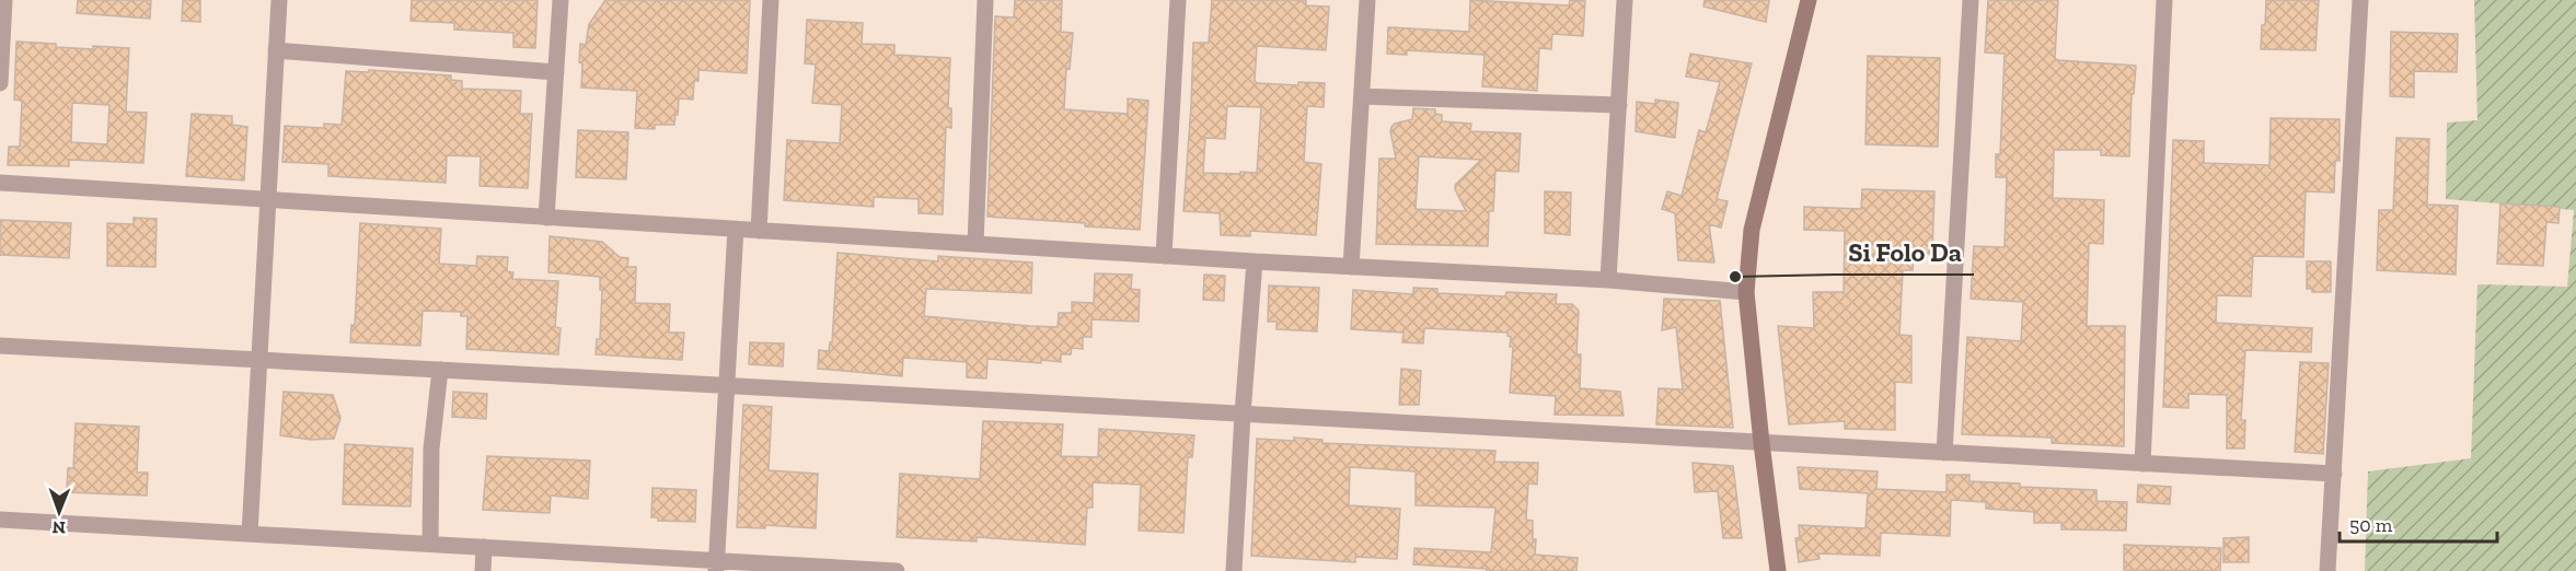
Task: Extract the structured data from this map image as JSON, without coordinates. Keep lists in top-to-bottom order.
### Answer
{
  "places": ["Si Folo Da"],
  "scale_bar": "50 m",
  "north": "bottom"
}
